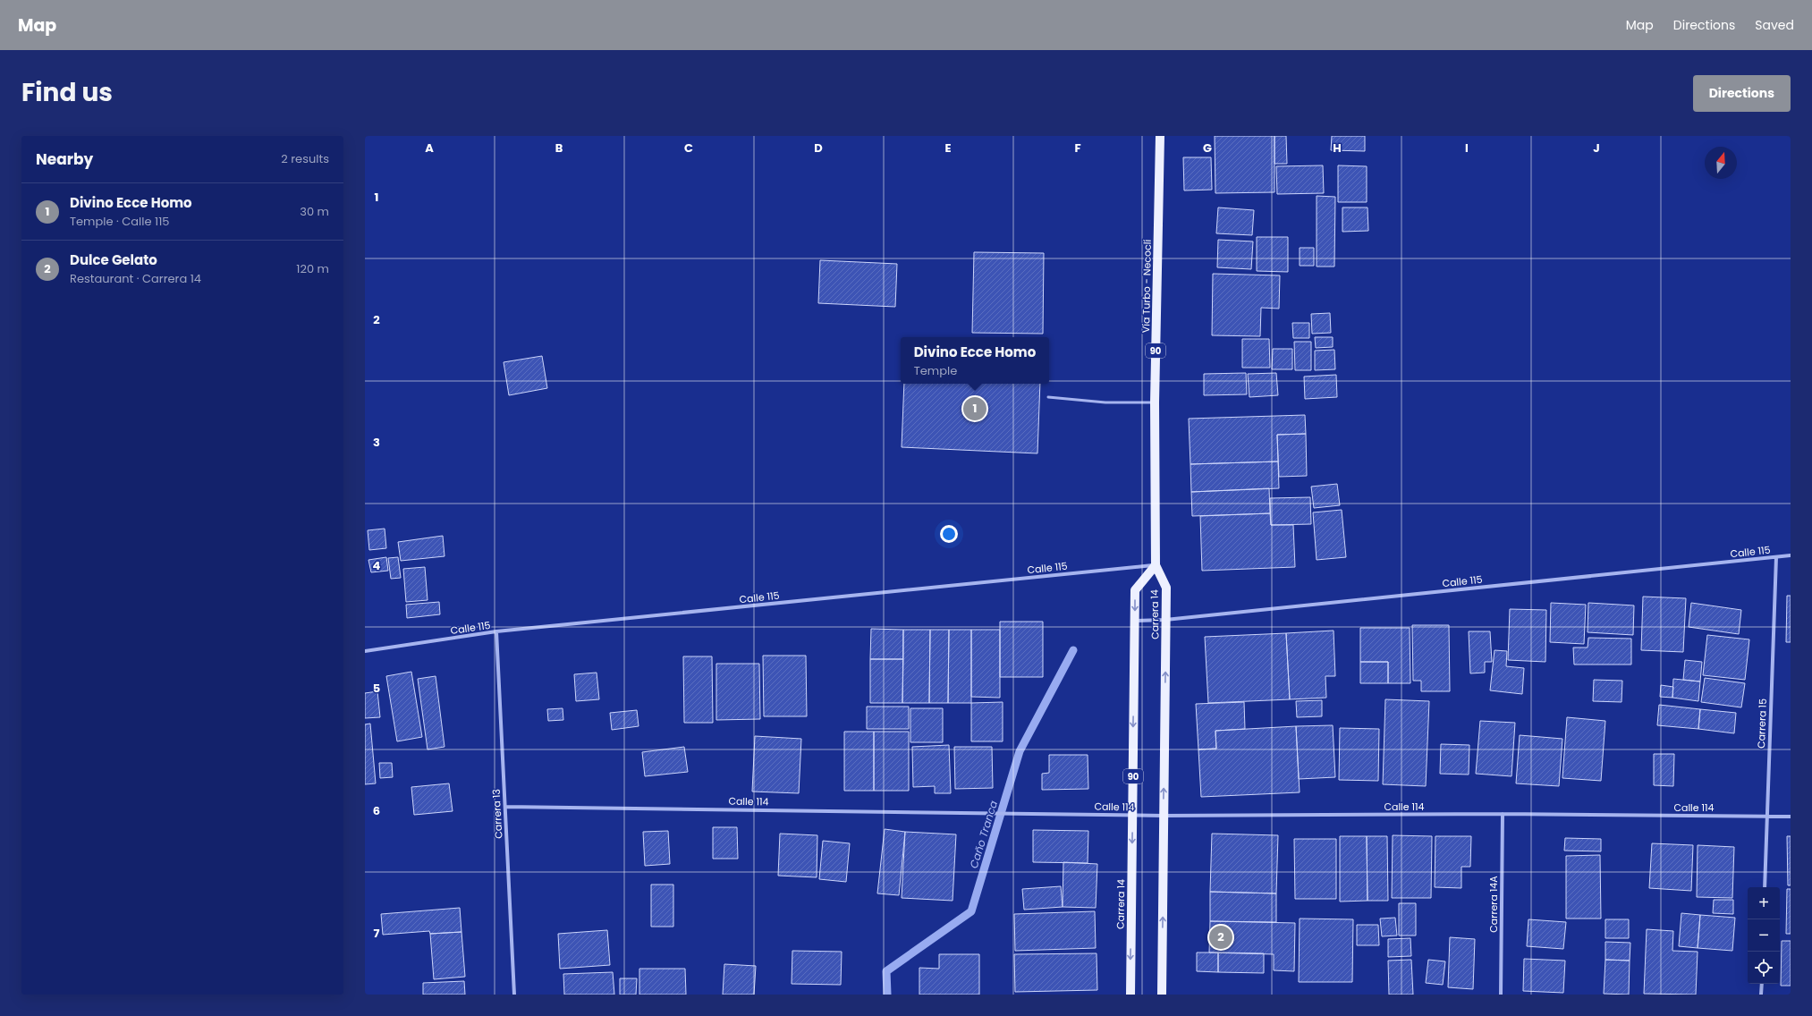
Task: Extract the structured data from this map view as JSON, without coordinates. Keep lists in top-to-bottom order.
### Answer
{
  "streets": {
    "main road": ["Vía Turbo - Necoclí", "90", "Carrera 14"],
    "street": [
      "Calle 115",
      "Carrera 15",
      "Calle 114",
      "Carrera 13",
      "Carrera 14A"
    ]
  },
  "crossings": [
    ["Vía Turbo - Necoclí", "Calle 115"],
    ["Vía Turbo - Necoclí", "Carrera 14"],
    ["Calle 115", "Carrera 14"],
    ["Calle 115", "Carrera 15"],
    ["Calle 115", "Carrera 13"],
    ["Carrera 14", "Calle 114"],
    ["Carrera 15", "Calle 114"],
    ["Calle 114", "Carrera 13"],
    ["Calle 114", "Carrera 14A"]
  ],
  "water": ["Caño Tranca"],
  "north": "top",
  "page": {
    "header": "Map",
    "nav": ["Map", "Directions", "Saved"],
    "title": "Find us",
    "buttons": "Directions",
    "heading": ["Nearby", "2 results"],
    "list": [
      {
        "mark": "1",
        "name": "Divino Ecce Homo",
        "note": "Temple · Calle 115",
        "value": "30 m"
      },
      {
        "mark": "2",
        "name": "Dulce Gelato",
        "note": "Restaurant · Carrera 14",
        "value": "120 m"
      }
    ],
    "popup": ["Divino Ecce Homo", "Temple"],
    "pins": ["1", "2"],
    "map_buttons": ["+", "−"]
  },
  "grid": {
    "columns": [
      "A",
      "B",
      "C",
      "D",
      "E",
      "F",
      "G",
      "H",
      "I",
      "J"
    ],
    "rows": [
      "1",
      "2",
      "3",
      "4",
      "5",
      "6",
      "7"
    ]
  }
}
